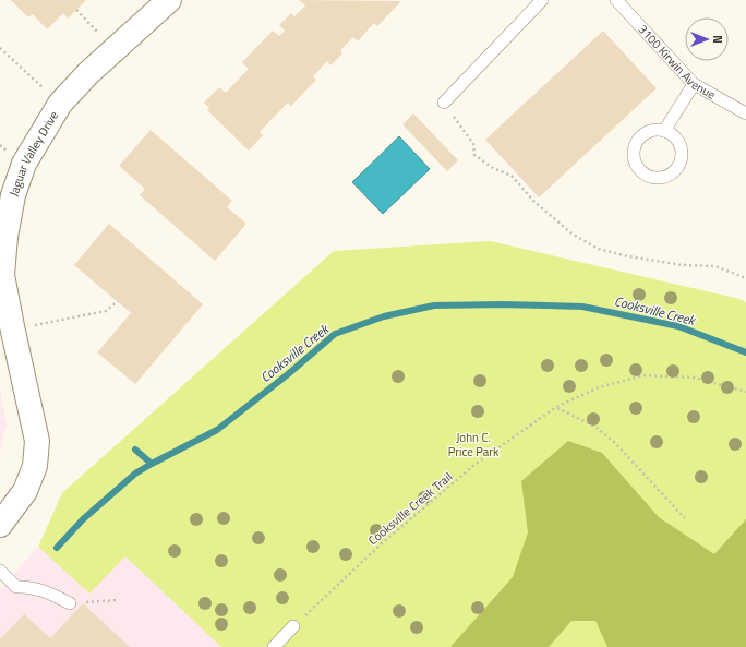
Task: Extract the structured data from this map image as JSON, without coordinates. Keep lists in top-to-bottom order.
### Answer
{
  "streets": {
    "street": ["Jaguar Valley Drive"],
    "lane": ["3100 Kirwin Avenue"],
    "path": ["Cooksville Creek Trail"]
  },
  "water": ["Cooksville Creek"],
  "parks": ["John C. Price Park"],
  "north": "right"
}
